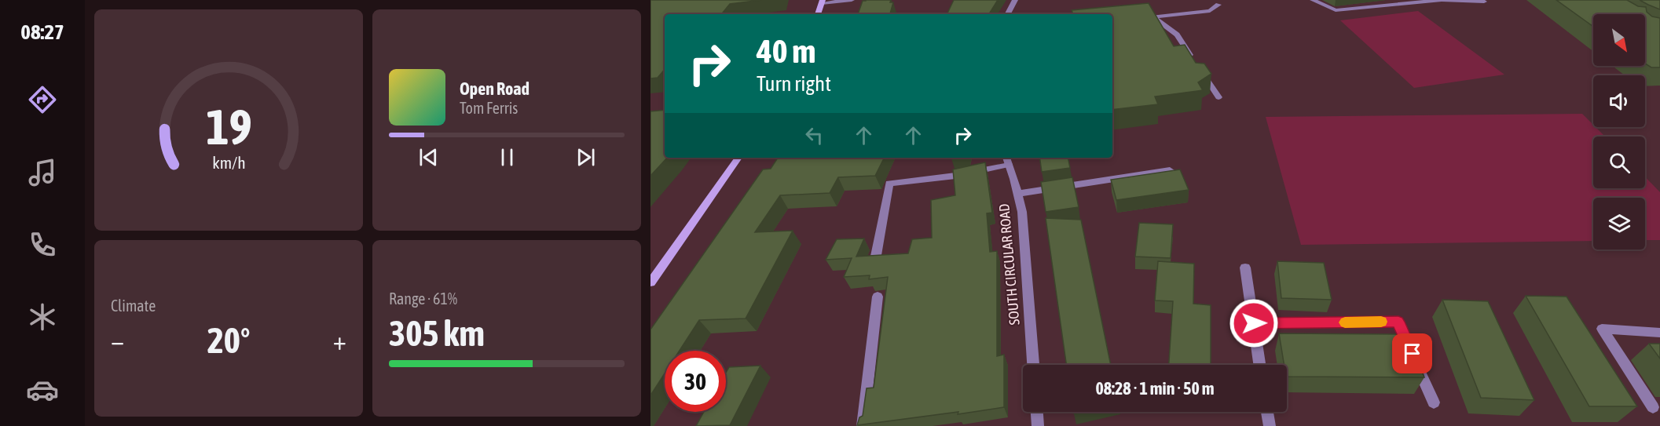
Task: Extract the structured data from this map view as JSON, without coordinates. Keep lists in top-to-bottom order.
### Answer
{
  "streets": {
    "street": ["SOUTH CIRCULAR ROAD"]
  },
  "north": "bottom right",
  "page": {
    "tabs": "08:27",
    "turn": ["40 m", "Turn right"],
    "song": ["Open Road", "Tom Ferris"],
    "tile": [
      "Climate",
      ["Range · 61%", "305 km"]
    ],
    "heat": ["−", "20°", "+"],
    "limit": "30",
    "trip": "08:28 · 1 min · 50 m",
    "gauge": ["19", "km/h"]
  }
}
